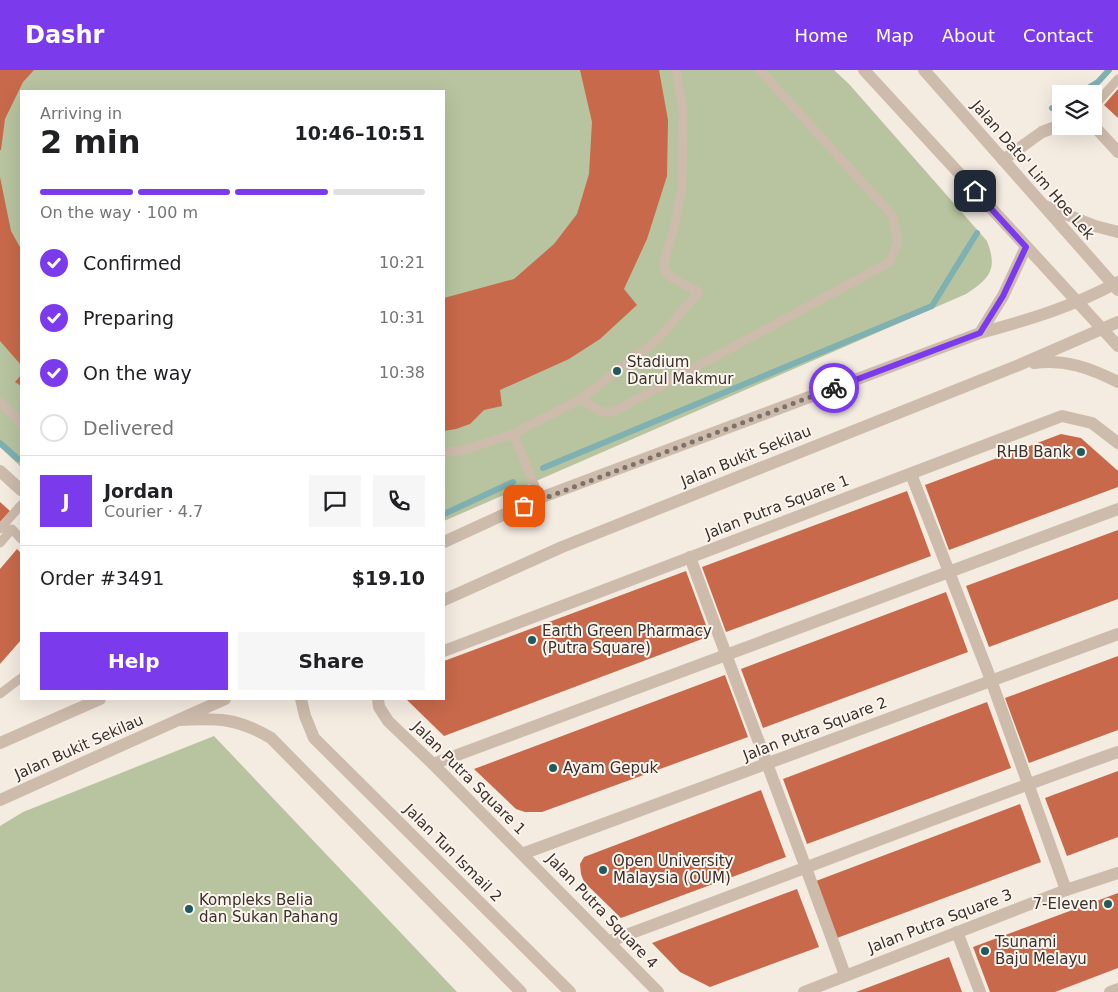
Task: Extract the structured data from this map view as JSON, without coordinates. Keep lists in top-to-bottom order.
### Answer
{
  "streets": {
    "street": [
      "Jalan Dato' Lim Hoe Lek",
      "Jalan Bukit Sekilau",
      "Jalan Putra Square 1",
      "Jalan Putra Square 2",
      "Jalan Tun Ismail 2",
      "Jalan Putra Square 4",
      "Jalan Putra Square 3"
    ]
  },
  "crossings": [
    ["Jalan Dato' Lim Hoe Lek", "Jalan Bukit Sekilau"],
    ["Jalan Putra Square 1", "Jalan Putra Square 2"],
    ["Jalan Putra Square 1", "Jalan Putra Square 4"],
    ["Jalan Putra Square 2", "Jalan Putra Square 4"]
  ],
  "places": [
    "Stadium Darul Makmur",
    "RHB Bank",
    "Earth Green Pharmacy (Putra Square)",
    "Ayam Gepuk",
    "Open University Malaysia (OUM)",
    "7-Eleven",
    "Kompleks Belia dan Sukan Pahang",
    "Tsunami Baju Melayu"
  ],
  "page": {
    "header": "Dashr",
    "nav": [
      "Home",
      "Map",
      "About",
      "Contact"
    ],
    "heading": ["2 min", "Arriving in", "10:46–10:51"],
    "panel": [
      "Jordan",
      "Courier · 4.7",
      "Order #3491",
      "$19.10"
    ],
    "bar": "On the way · 100 m",
    "list": [
      ["Confirmed", "10:21"],
      ["Preparing", "10:31"],
      ["On the way", "10:38"],
      "Delivered"
    ],
    "round": "J",
    "buttons": ["Help", "Share"]
  }
}
